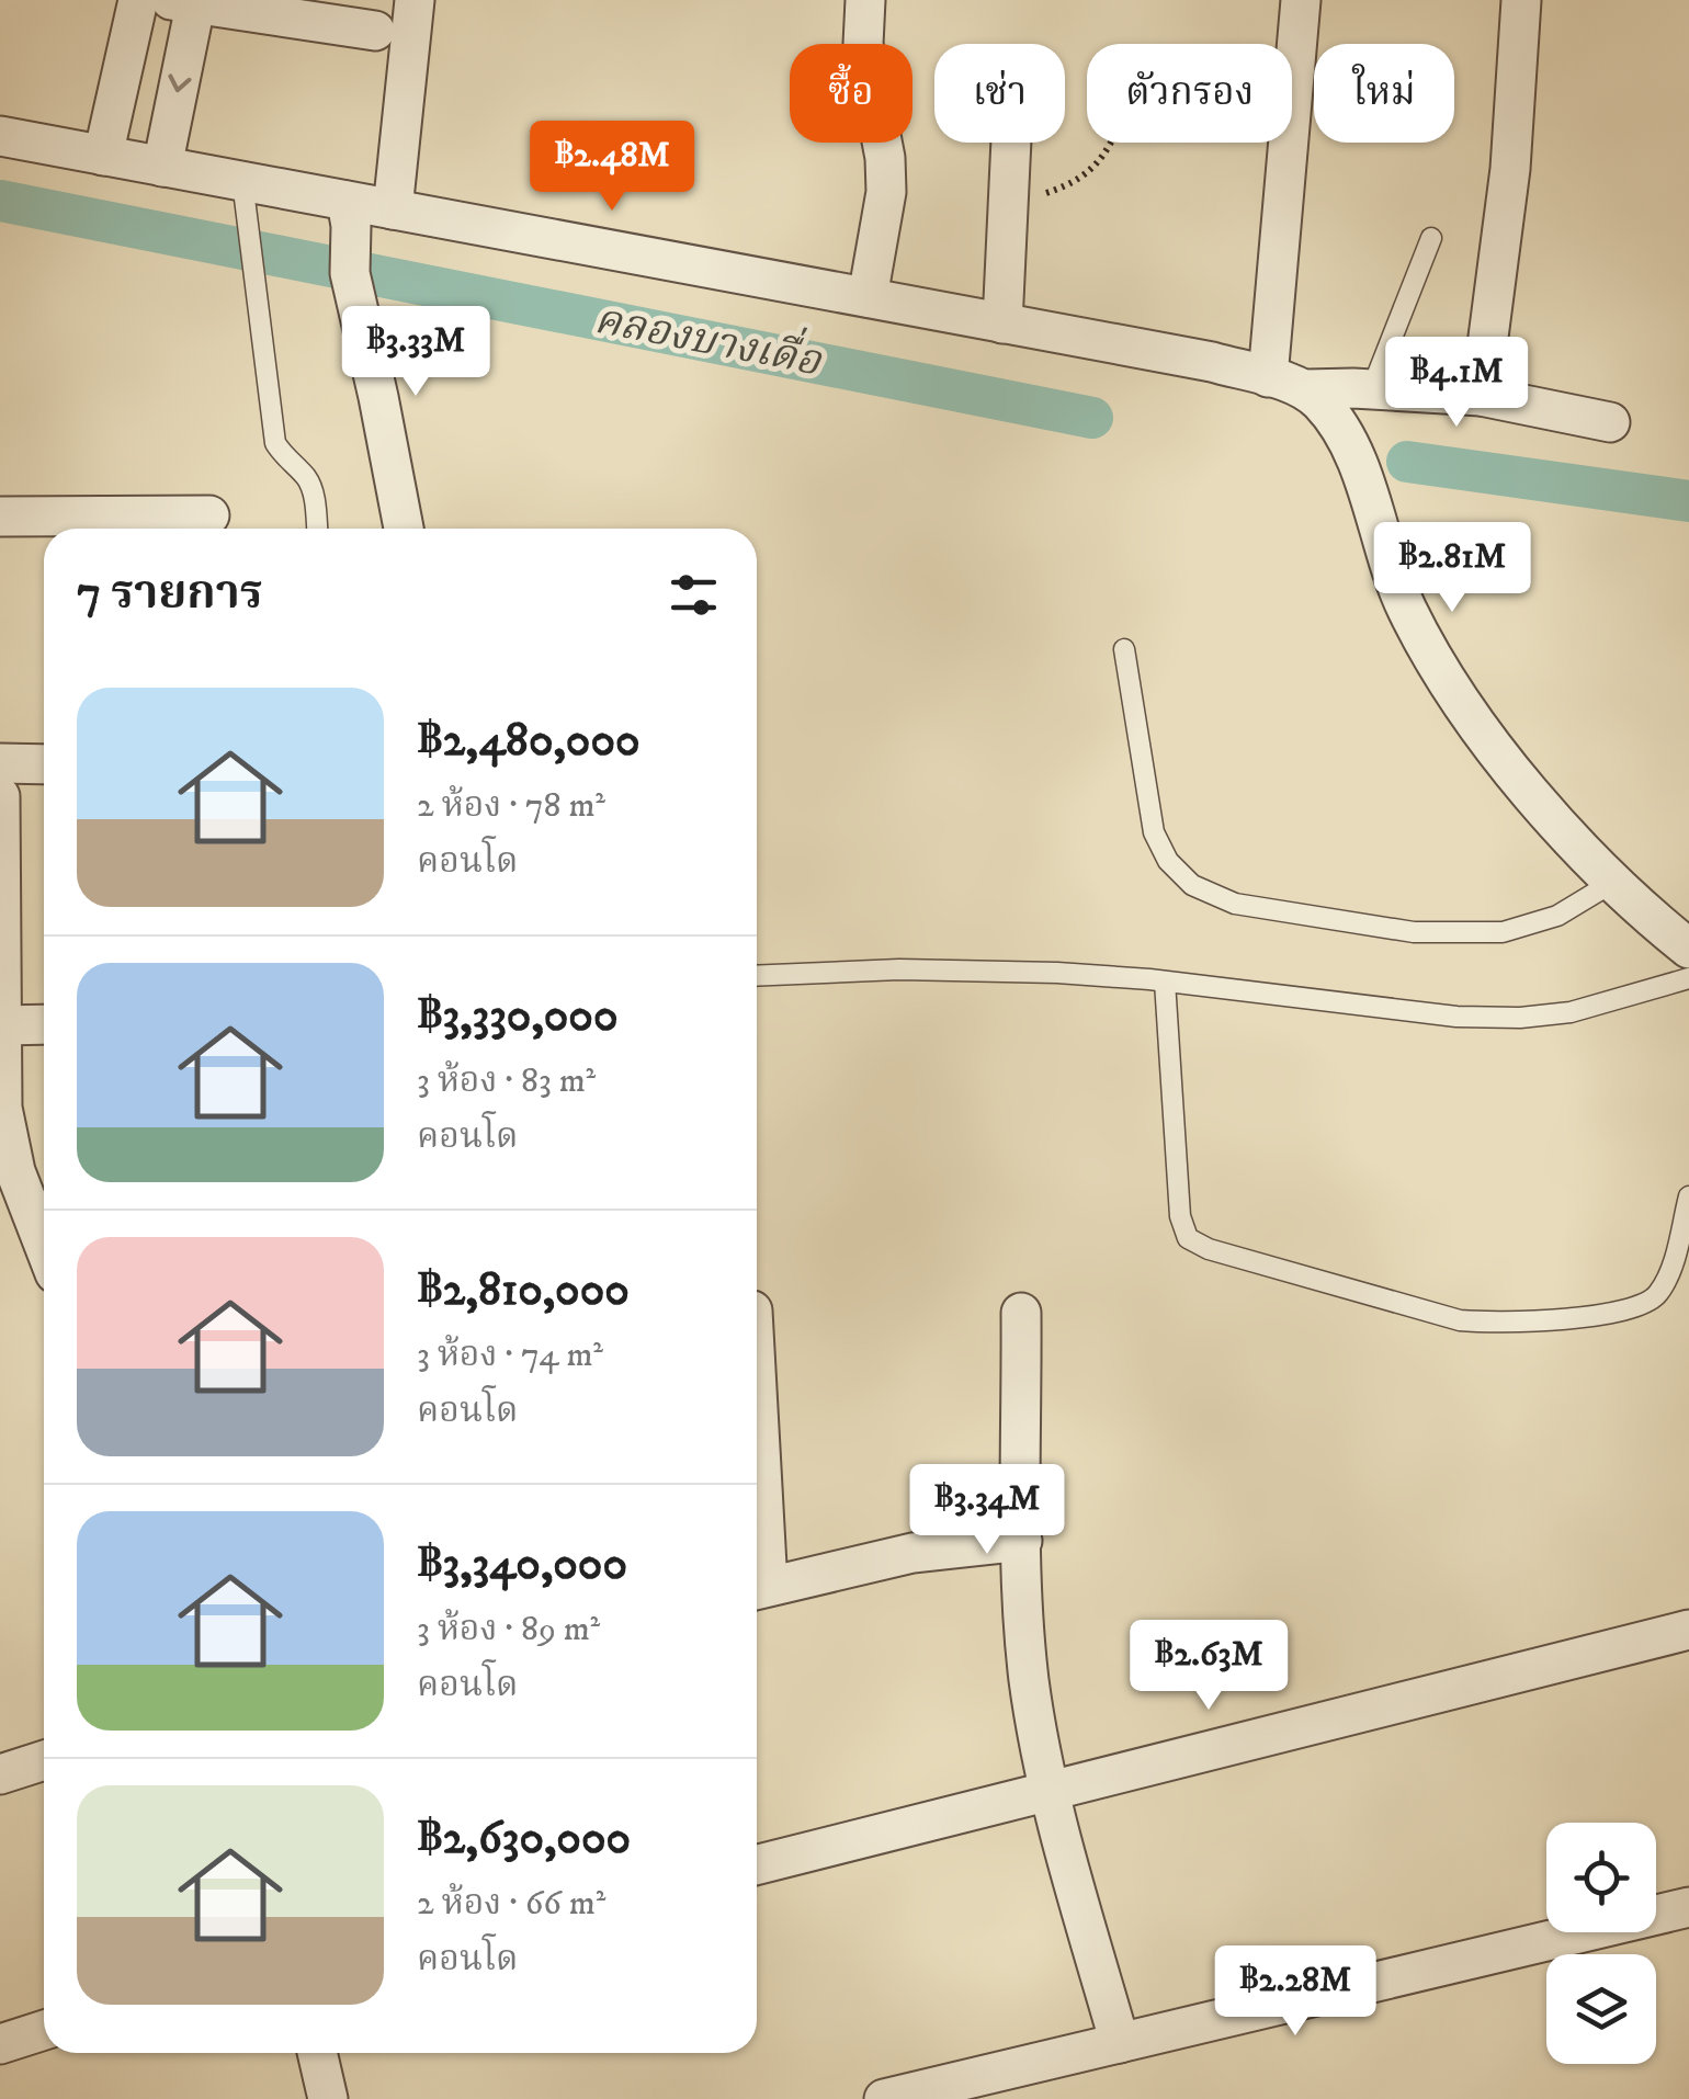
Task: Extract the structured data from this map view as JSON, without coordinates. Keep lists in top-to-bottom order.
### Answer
{
  "water": ["คลองบางเดื่อ"],
  "page": {
    "chip": [
      "ซื้อ",
      "เช่า",
      "ตัวกรอง",
      "ใหม่"
    ],
    "price": [
      "฿2.48M",
      "฿3.33M",
      "฿4.1M",
      "฿2.81M",
      "฿3.34M",
      "฿2.63M",
      "฿2.28M"
    ],
    "heading": "7 รายการ",
    "list": [
      {
        "name": "฿2,480,000",
        "note": "2 ห้อง · 78 m² · คอนโด"
      },
      {
        "name": "฿3,330,000",
        "note": "3 ห้อง · 83 m² · คอนโด"
      },
      {
        "name": "฿2,810,000",
        "note": "3 ห้อง · 74 m² · คอนโด"
      },
      {
        "name": "฿3,340,000",
        "note": "3 ห้อง · 89 m² · คอนโด"
      },
      {
        "name": "฿2,630,000",
        "note": "2 ห้อง · 66 m² · คอนโด"
      }
    ]
  }
}
